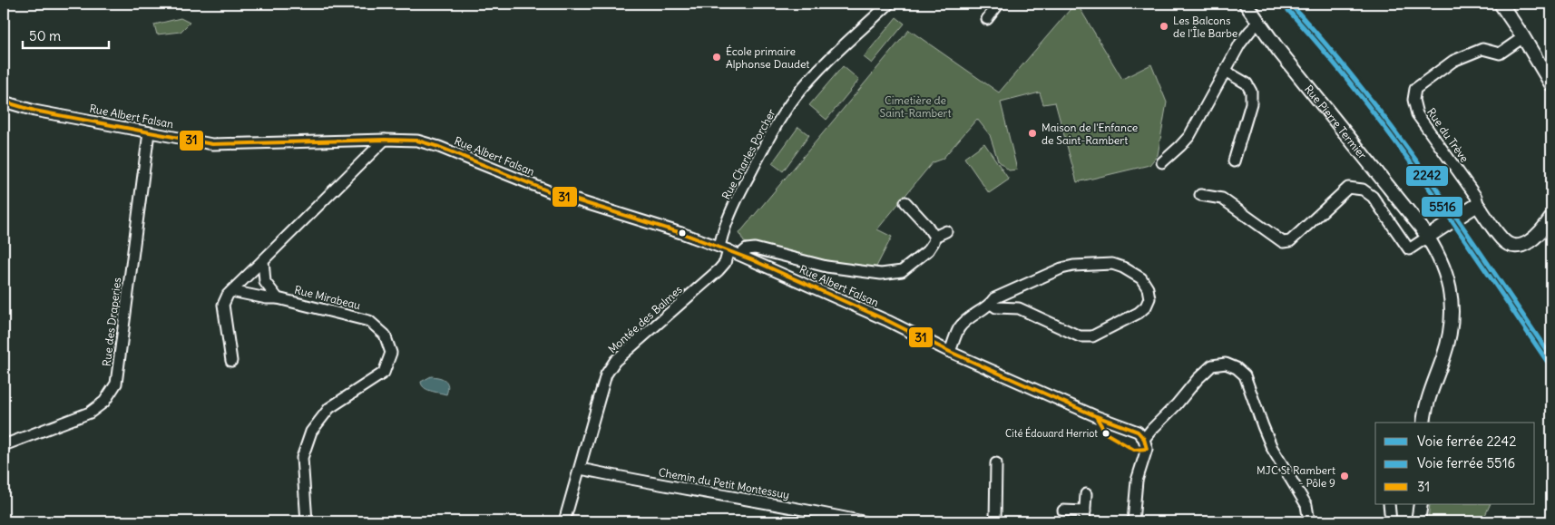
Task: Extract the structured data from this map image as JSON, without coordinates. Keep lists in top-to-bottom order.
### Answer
{
  "streets": {
    "street": [
      "Rue Albert Falsan",
      "Rue Pierre Termier",
      "Rue du Trève",
      "Rue Charles Porcher",
      "Rue Mirabeau",
      "Montée des Balmes",
      "Rue des Draperies",
      "Chemin du Petit Montessuy"
    ]
  },
  "crossings": [
    ["Rue Albert Falsan", "Rue Charles Porcher"],
    ["Rue Albert Falsan", "Montée des Balmes"],
    ["Rue Albert Falsan", "Rue des Draperies"],
    ["Rue Charles Porcher", "Montée des Balmes"],
    ["Montée des Balmes", "Chemin du Petit Montessuy"]
  ],
  "parks": ["Cimetière de Saint-Rambert"],
  "places": [
    "Les Balcons de l'Île Barbe",
    "École primaire Alphonse Daudet",
    "Maison de l'Enfance de Saint-Rambert",
    "Cité Édouard Herriot",
    "MJC St Rambert - Pôle 9"
  ],
  "lines": ["rail line 2242", "rail line 5516", "transit line 31"],
  "legend": ["Voie ferrée 2242", "Voie ferrée 5516", "31"],
  "scale_bar": "50 m"
}
